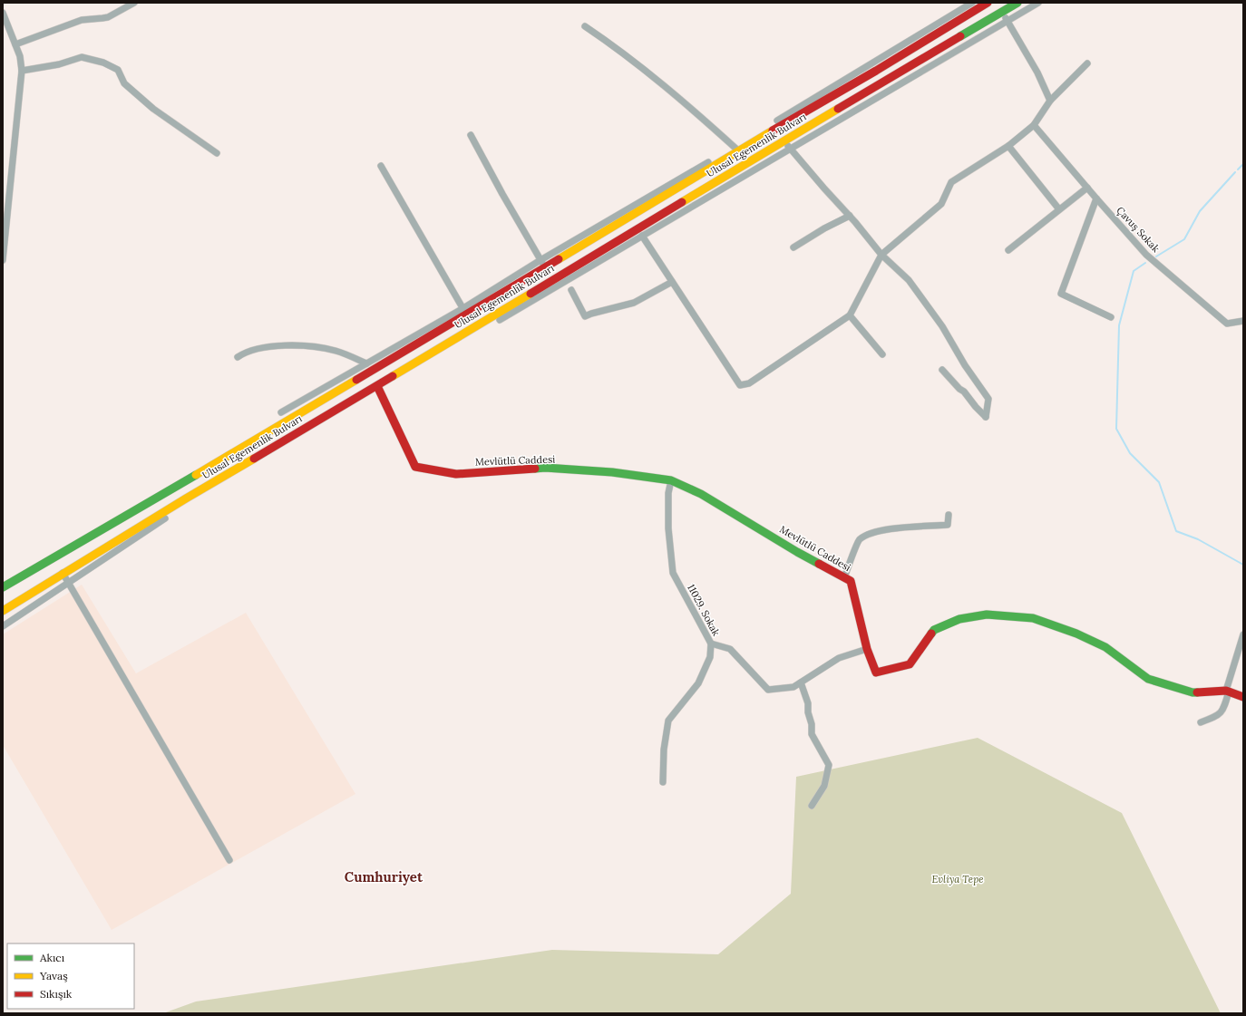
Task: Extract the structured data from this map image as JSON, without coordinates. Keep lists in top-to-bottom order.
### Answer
{
  "streets": {
    "main road": ["Ulusal Egemenlik Bulvarı", "Mevlütlü Caddesi"],
    "street": ["Çavuş Sokak", "11029. Sokak"]
  },
  "crossings": [
    ["Ulusal Egemenlik Bulvarı", "Mevlütlü Caddesi"],
    ["Mevlütlü Caddesi", "11029. Sokak"]
  ],
  "districts": ["Cumhuriyet"],
  "parks": ["Evliya Tepe"],
  "legend": ["Akıcı", "Yavaş", "Sıkışık"]
}
